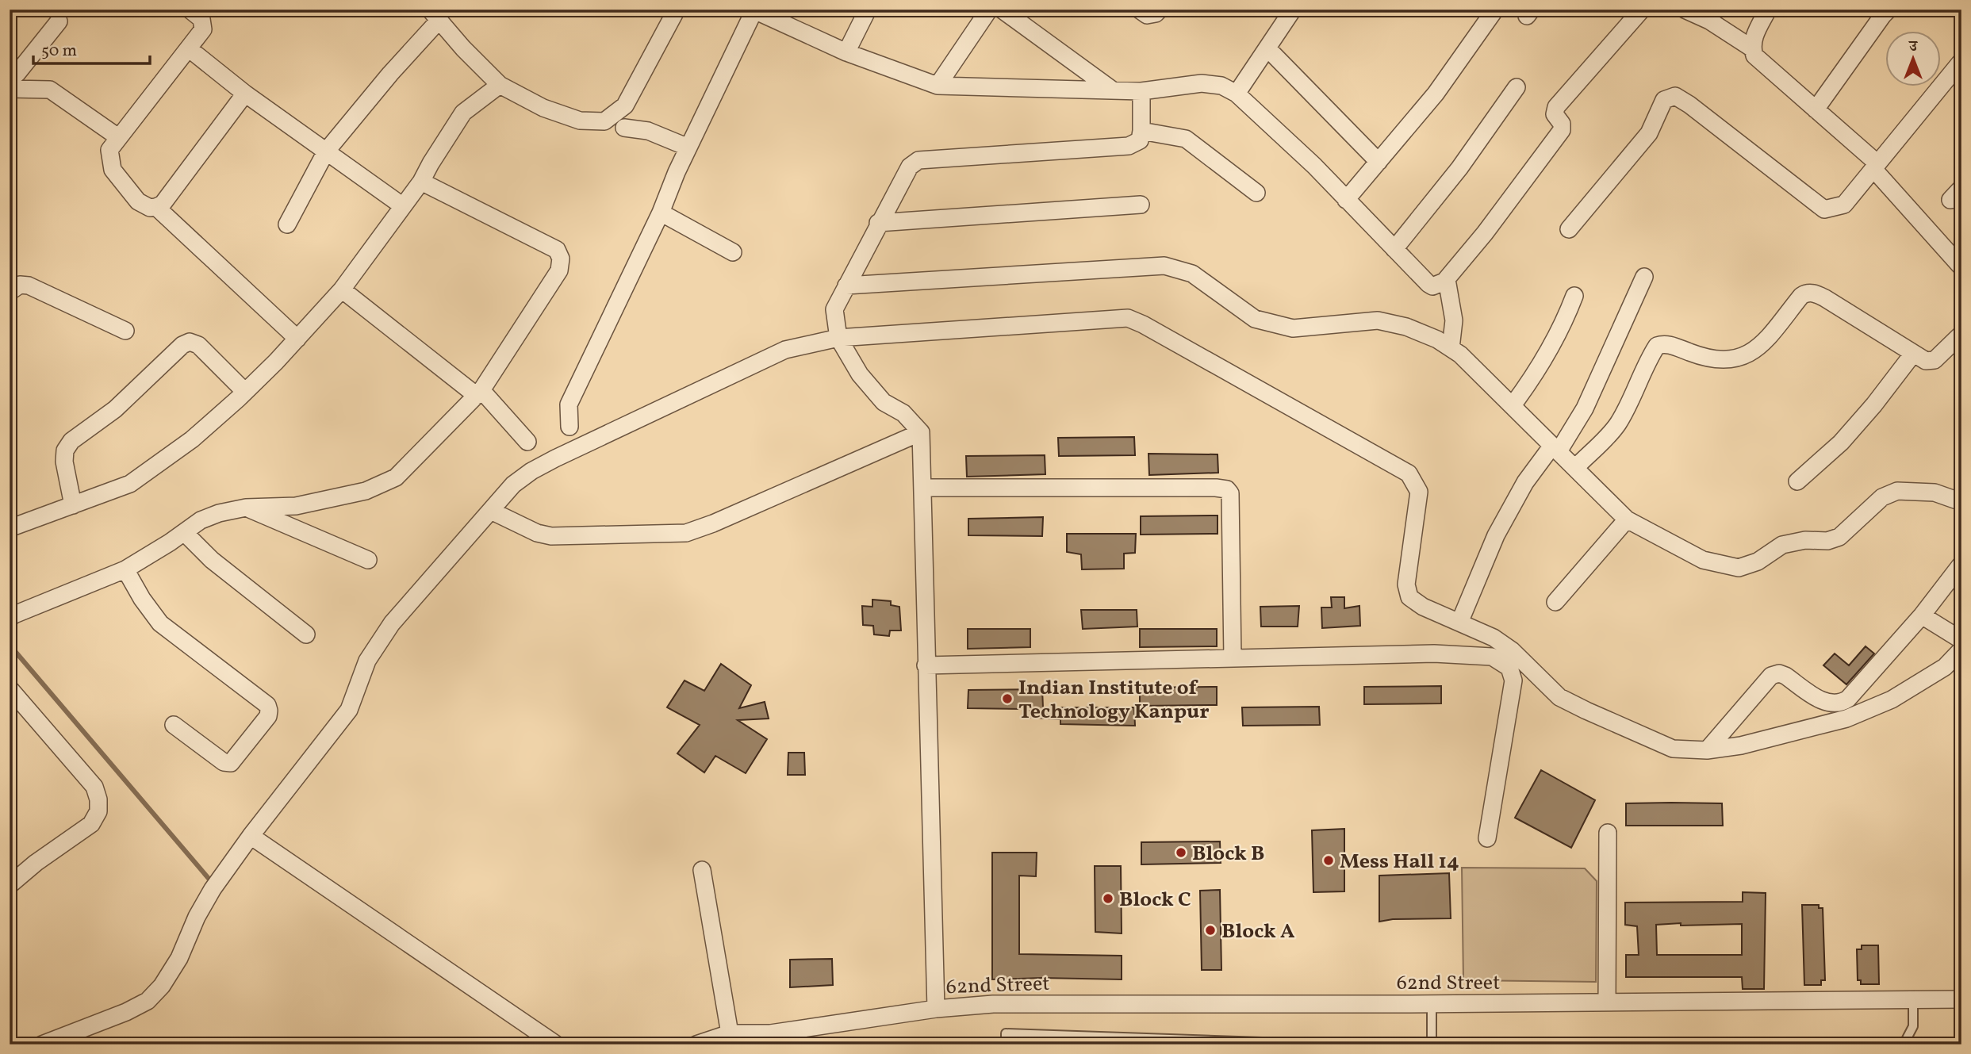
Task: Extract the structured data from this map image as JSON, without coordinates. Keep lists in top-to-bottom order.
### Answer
{
  "streets": {
    "street": ["62nd Street"]
  },
  "places": [
    "Indian Institute of Technology Kanpur",
    "Block B",
    "Mess Hall 14",
    "Block C",
    "Block A"
  ],
  "scale_bar": "50 m",
  "north": "top"
}
